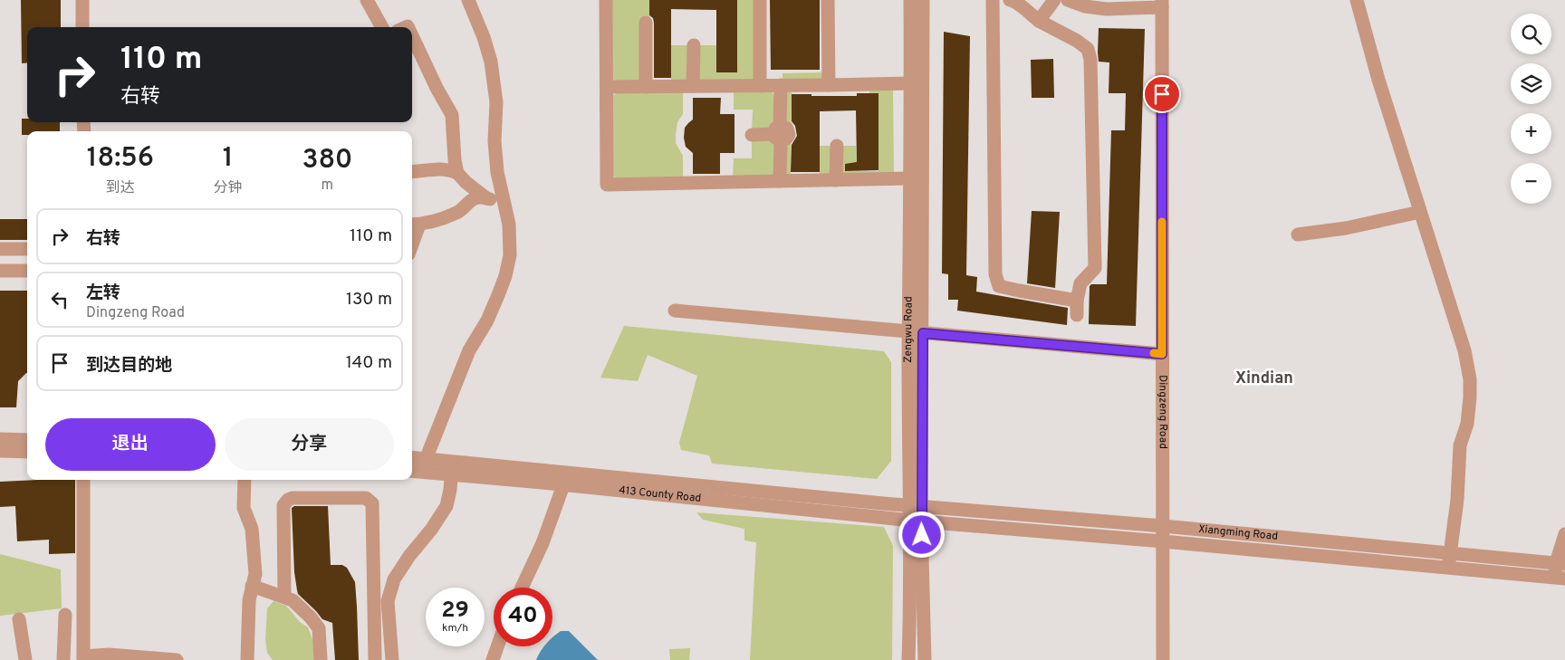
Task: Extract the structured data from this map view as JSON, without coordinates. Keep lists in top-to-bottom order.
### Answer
{
  "streets": {
    "street": [
      "Zengwu Road",
      "Dingzeng Road",
      "413 County Road",
      "Xiangming Road"
    ]
  },
  "crossings": [
    ["Zengwu Road", "413 County Road"],
    ["Zengwu Road", "Xiangming Road"],
    ["Dingzeng Road", "Xiangming Road"],
    ["413 County Road", "Xiangming Road"]
  ],
  "districts": ["Xindian"],
  "page": {
    "map_buttons": ["+", "−"],
    "turn": ["110 m", "右转"],
    "eta": [
      "18:56",
      "到达",
      "1",
      "分钟",
      "380",
      "m"
    ],
    "list": [
      {
        "name": "右转",
        "value": "110 m"
      },
      {
        "name": "左转",
        "note": "Dingzeng Road",
        "value": "130 m"
      },
      {
        "name": "到达目的地",
        "value": "140 m"
      }
    ],
    "buttons": ["退出", "分享"],
    "speed": "29 km/h",
    "limit": "40"
  }
}
